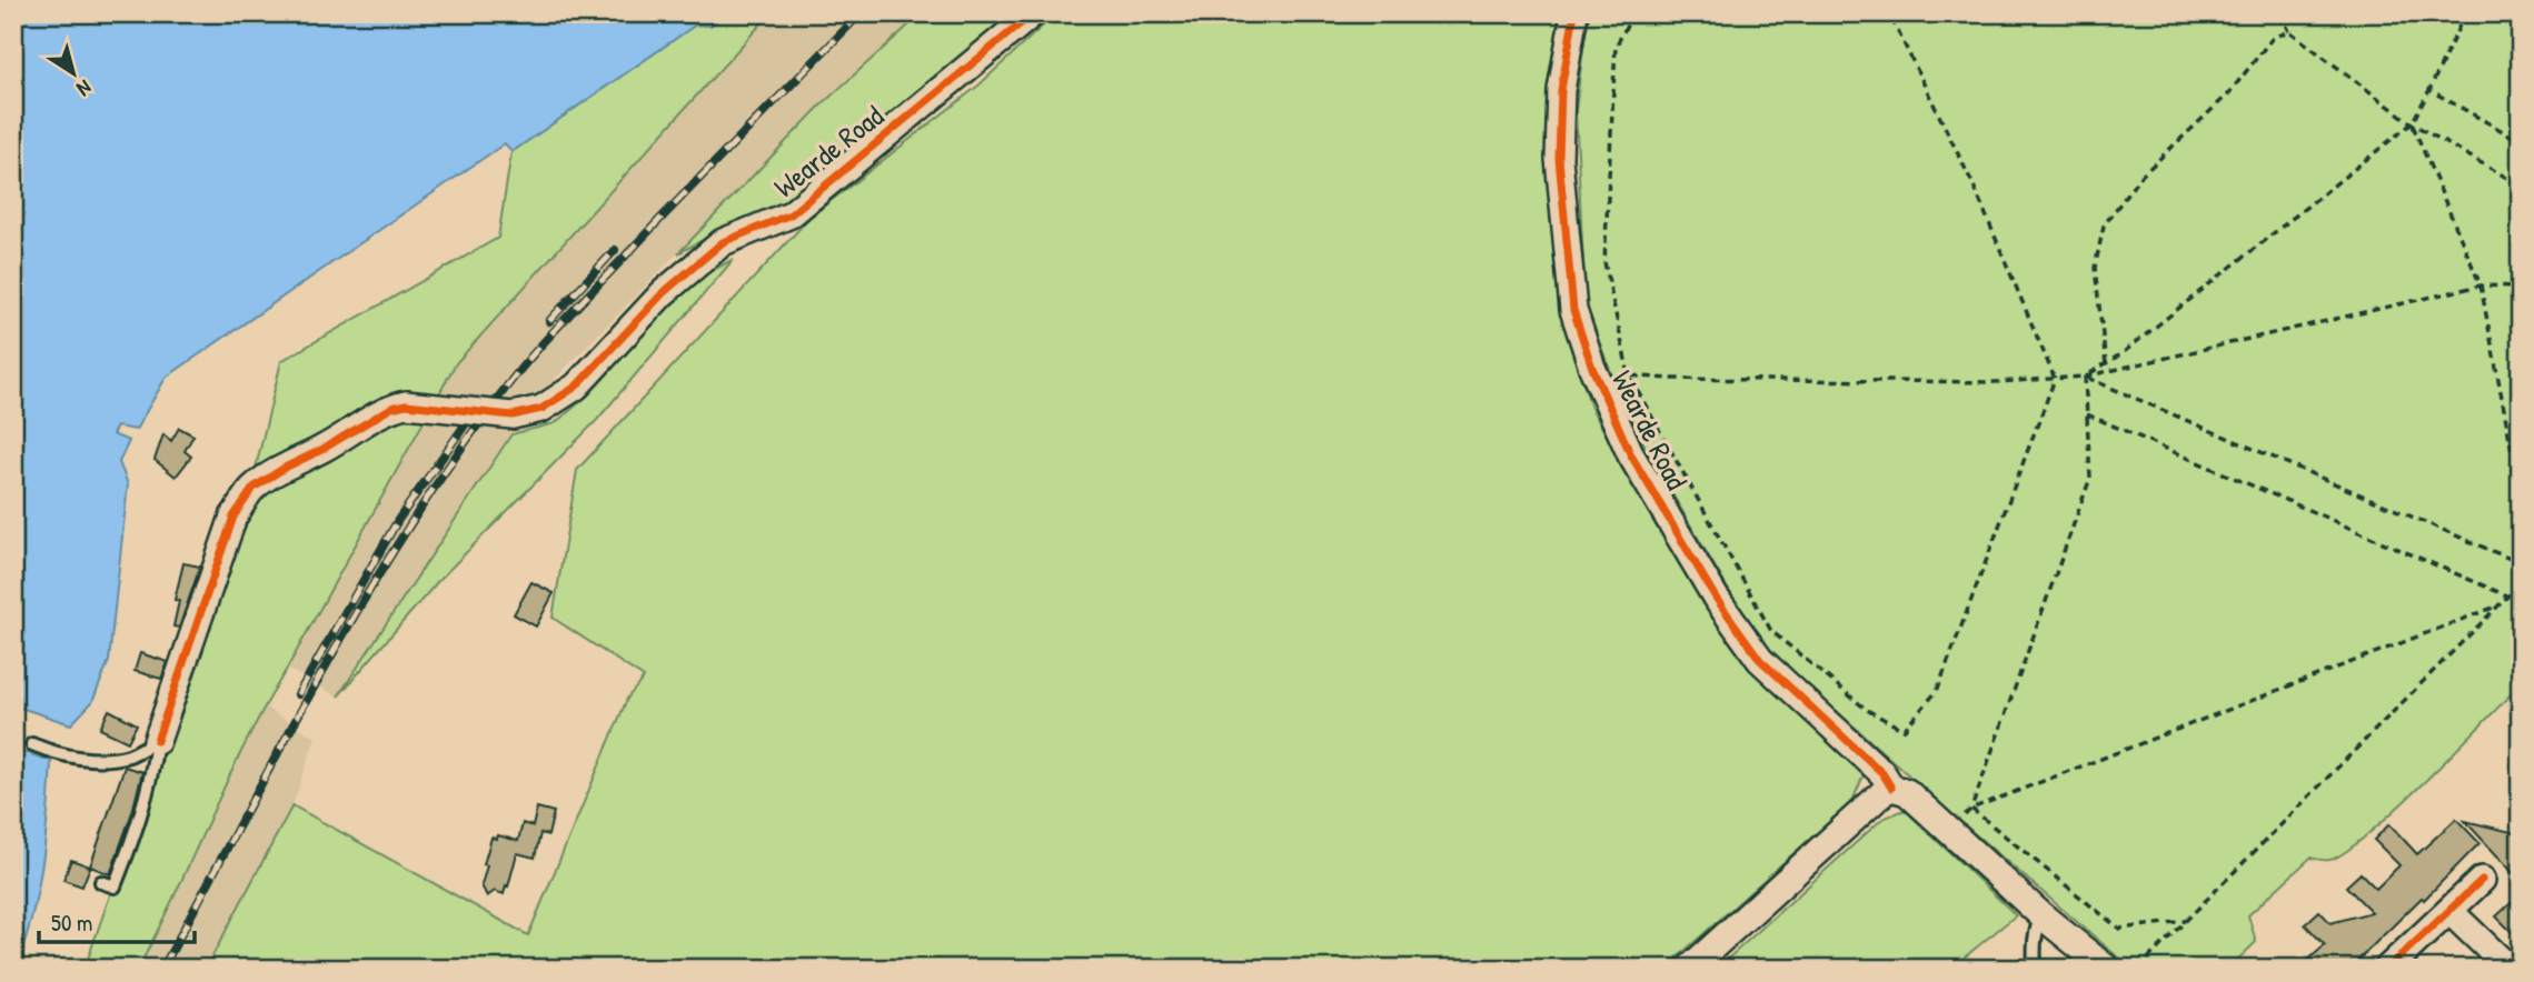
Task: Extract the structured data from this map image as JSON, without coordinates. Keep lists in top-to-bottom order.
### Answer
{
  "streets": {
    "street": ["Wearde Road"]
  },
  "scale_bar": "50 m",
  "north": "bottom right"
}
